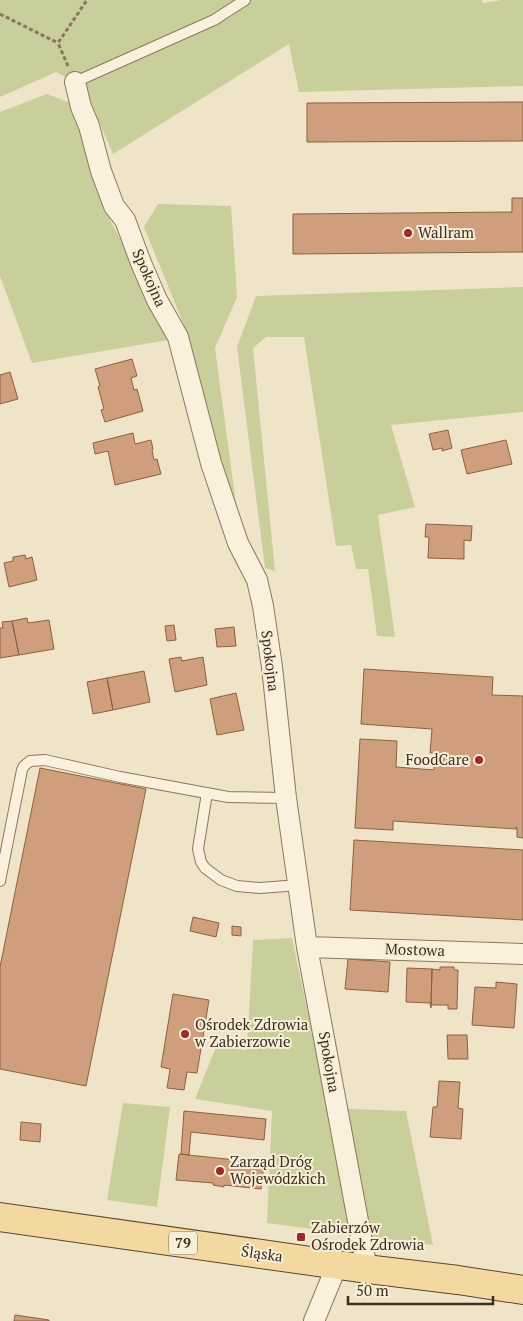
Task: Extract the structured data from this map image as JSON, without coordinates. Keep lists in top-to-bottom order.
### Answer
{
  "streets": {
    "main road": ["79", "Śląska"],
    "street": ["Spokojna", "Mostowa"]
  },
  "crossings": [
    ["Spokojna", "Mostowa"],
    ["Spokojna", "Śląska"]
  ],
  "places": {
    "other": [
      "Wallram",
      "FoodCare",
      "Ośrodek Zdrowia w Zabierzowie",
      "Zarząd Dróg Wojewódzkich"
    ],
    "transit": ["Zabierzów Ośrodek Zdrowia"]
  },
  "scale_bar": "50 m"
}
